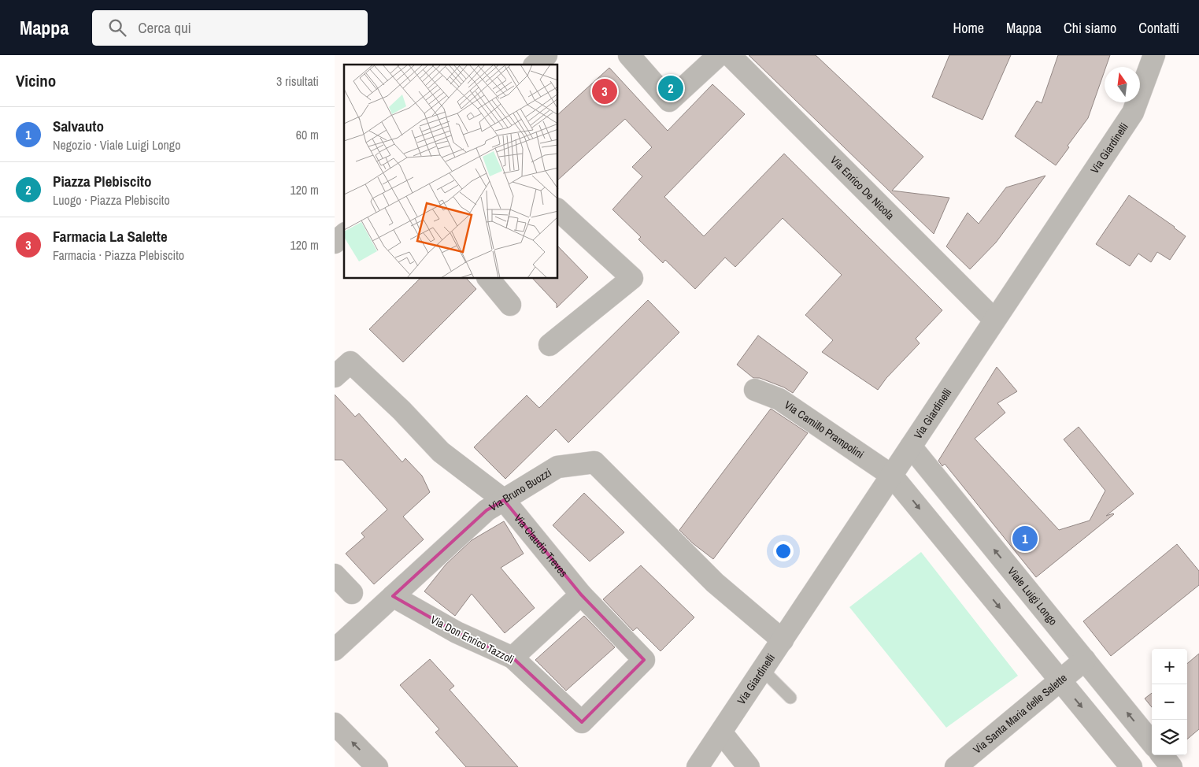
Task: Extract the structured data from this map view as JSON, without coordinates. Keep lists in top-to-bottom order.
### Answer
{
  "streets": {
    "street": [
      "Via Giardinelli",
      "Via Enrico De Nicola",
      "Via Camillo Prampolini",
      "Via Bruno Buozzi",
      "Via Claudio Treves",
      "Viale Luigi Longo",
      "Via Don Enrico Tazzoli",
      "Via Santa Maria delle Salette"
    ]
  },
  "crossings": [
    ["Via Giardinelli", "Via Enrico De Nicola"],
    ["Via Giardinelli", "Via Camillo Prampolini"],
    ["Via Giardinelli", "Via Bruno Buozzi"],
    ["Via Giardinelli", "Viale Luigi Longo"],
    ["Via Bruno Buozzi", "Via Claudio Treves"],
    ["Via Bruno Buozzi", "Via Don Enrico Tazzoli"],
    ["Via Claudio Treves", "Via Don Enrico Tazzoli"],
    ["Viale Luigi Longo", "Via Santa Maria delle Salette"]
  ],
  "north": "top",
  "page": {
    "header": "Mappa",
    "search": "Cerca qui",
    "nav": [
      "Home",
      "Mappa",
      "Chi siamo",
      "Contatti"
    ],
    "heading": ["Vicino", "3 risultati"],
    "pins": ["2", "3", "1"],
    "list": [
      {
        "mark": "1",
        "name": "Salvauto",
        "note": "Negozio · Viale Luigi Longo",
        "value": "60 m"
      },
      {
        "mark": "2",
        "name": "Piazza Plebiscito",
        "note": "Luogo · Piazza Plebiscito",
        "value": "120 m"
      },
      {
        "mark": "3",
        "name": "Farmacia La Salette",
        "note": "Farmacia · Piazza Plebiscito",
        "value": "120 m"
      }
    ],
    "map_buttons": ["+", "−"]
  }
}
